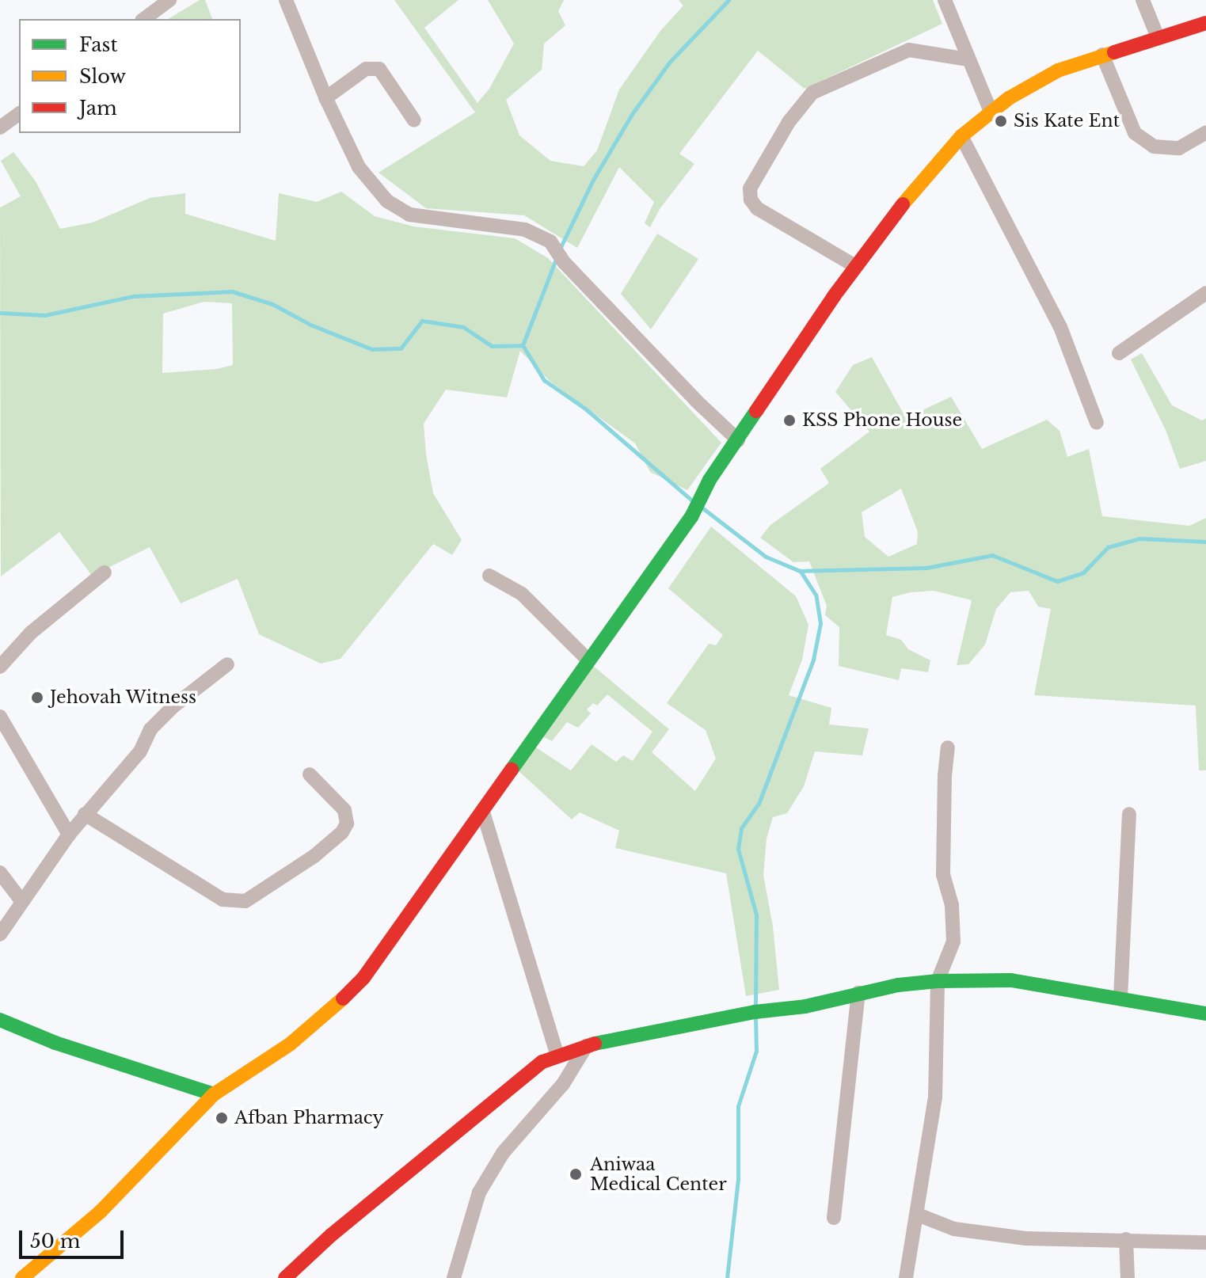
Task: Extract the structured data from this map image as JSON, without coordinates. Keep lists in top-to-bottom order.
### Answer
{
  "places": [
    "Sis Kate Ent",
    "KSS Phone House",
    "Jehovah Witness",
    "Afban Pharmacy",
    "Aniwaa Medical Center"
  ],
  "legend": ["Fast", "Slow", "Jam"],
  "scale_bar": "50 m"
}
